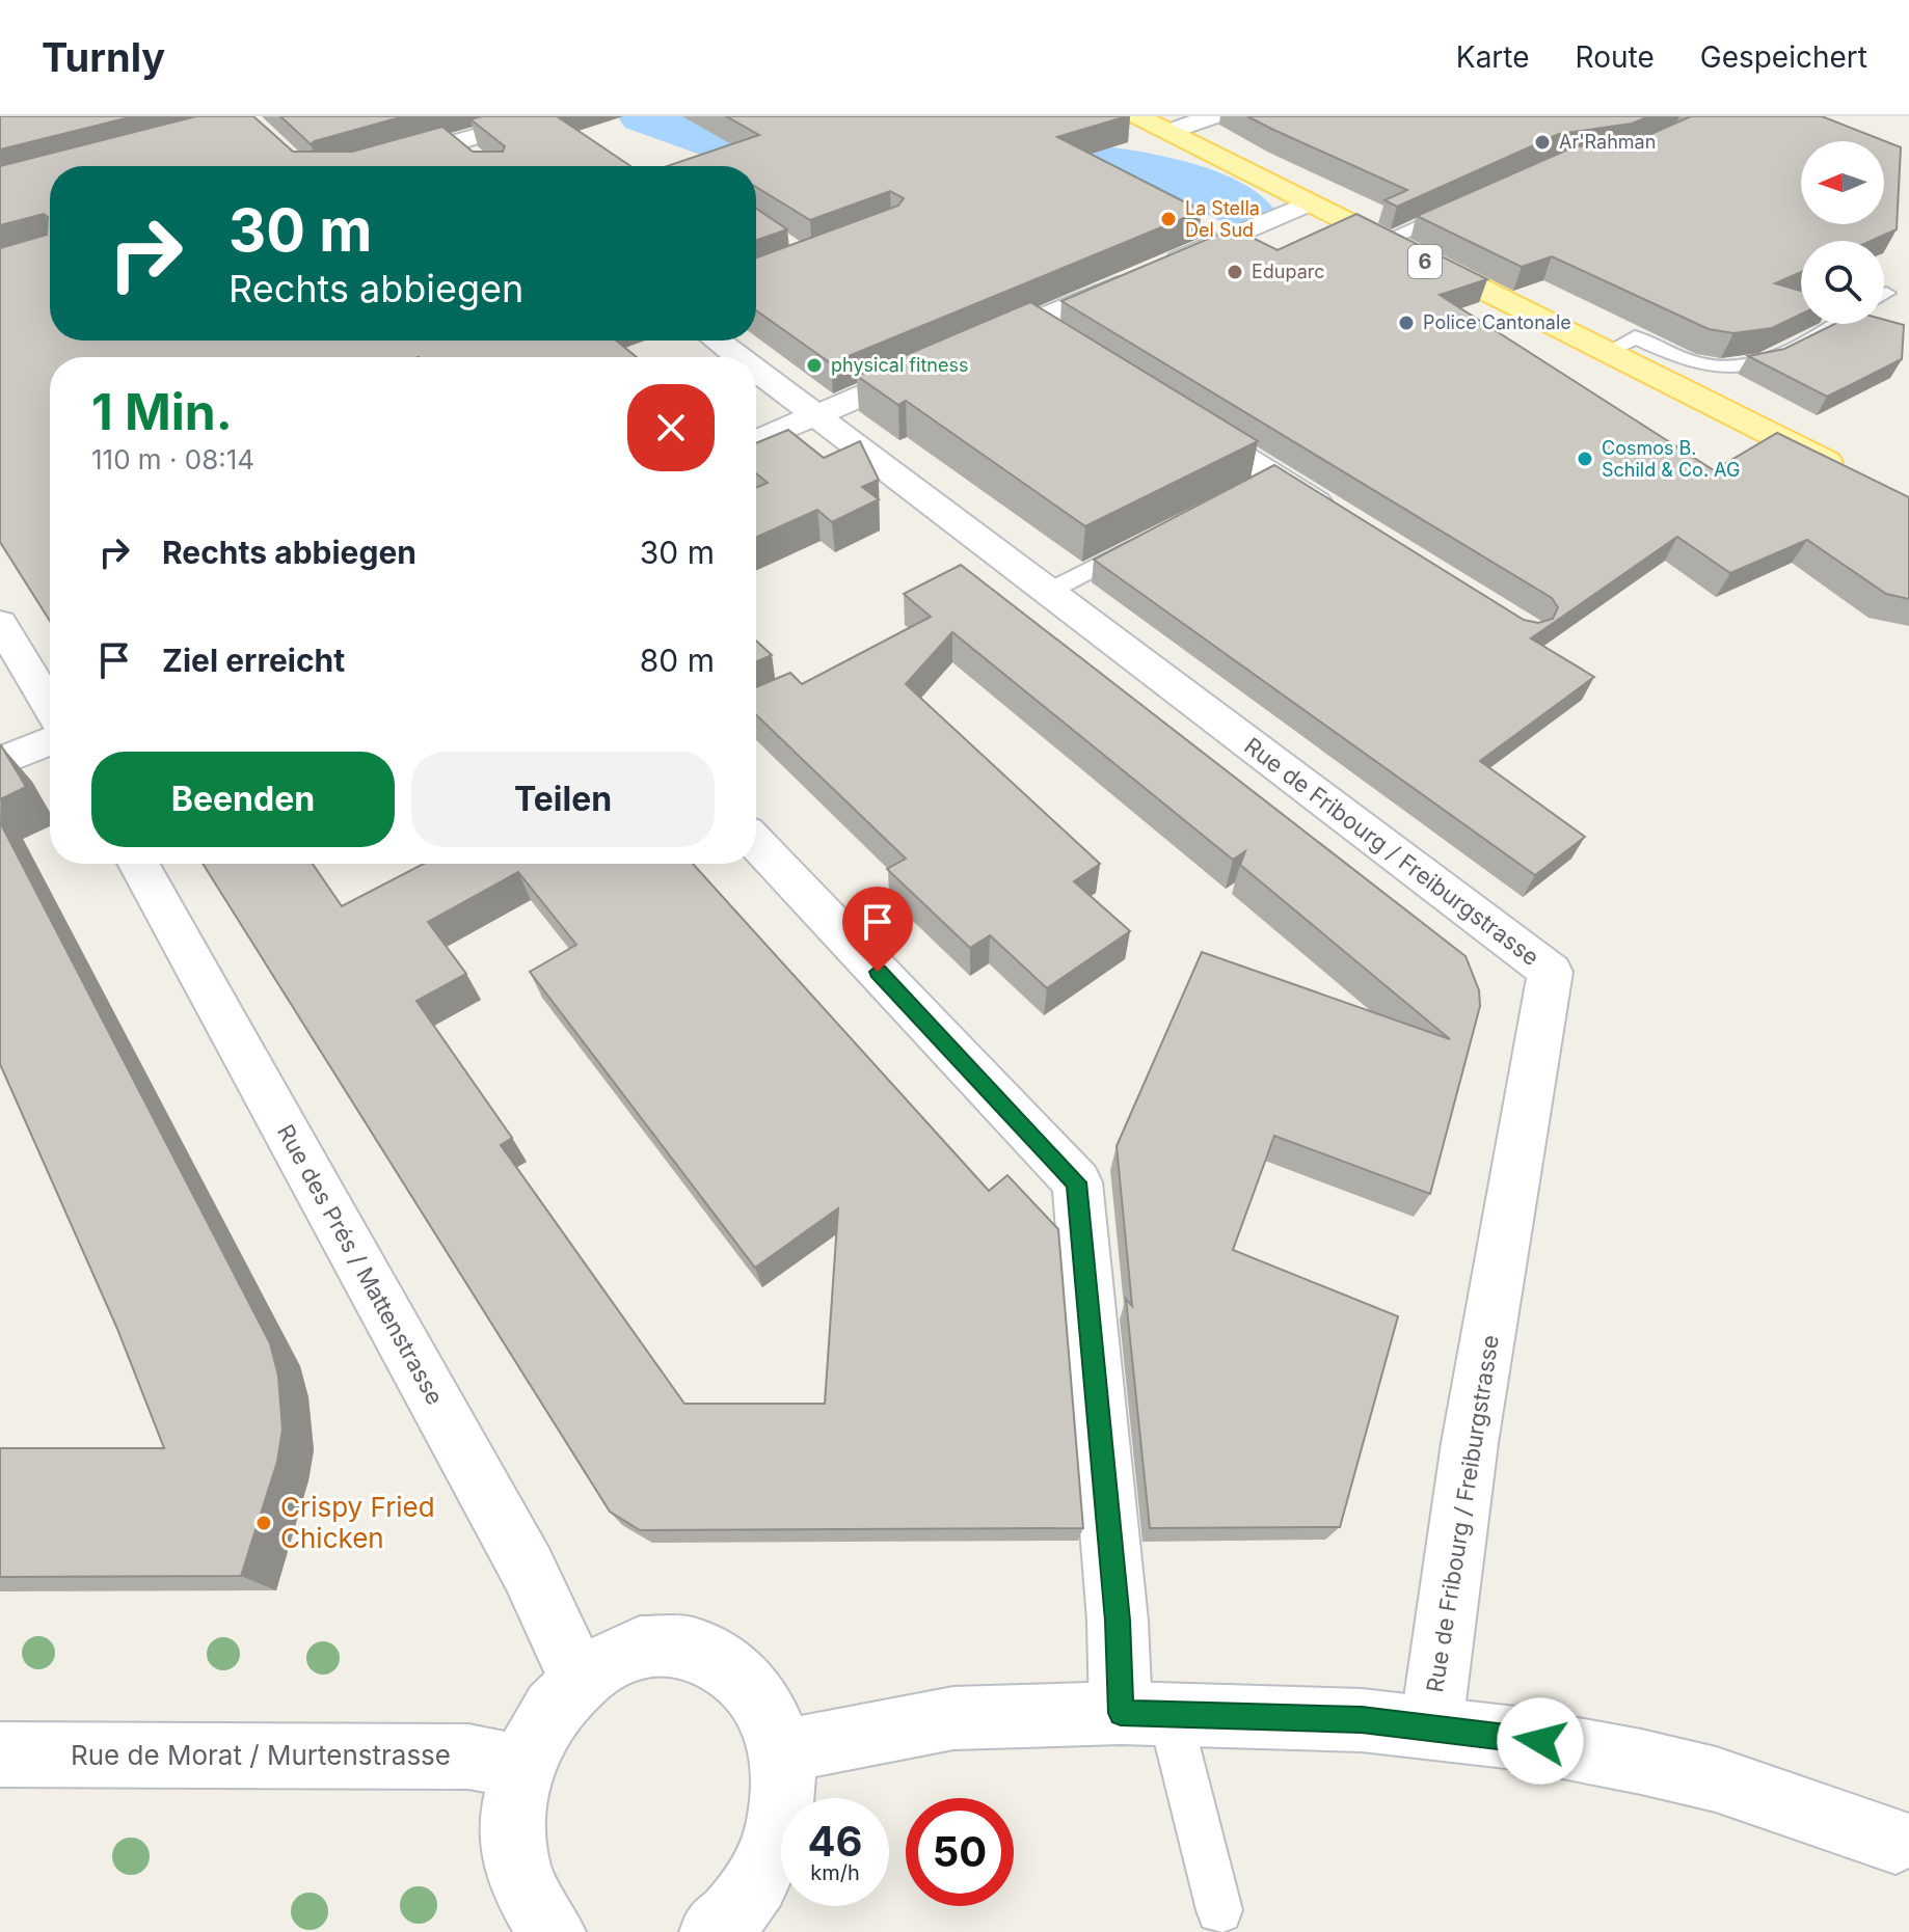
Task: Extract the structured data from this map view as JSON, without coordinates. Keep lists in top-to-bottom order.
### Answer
{
  "streets": {
    "main road": ["6"],
    "street": ["Rue de Fribourg / Freiburgstrasse", "Rue des Prés / Mattenstrasse", "Rue de Morat / Murtenstrasse"]
  },
  "places": [
    "Ar'Rahman",
    "La Stella Del Sud",
    "Eduparc",
    "Police Cantonale",
    "physical fitness",
    "Cosmos B. Schild & Co. AG",
    "Crispy Fried Chicken"
  ],
  "north": "left",
  "page": {
    "header": "Turnly",
    "nav": ["Karte", "Route", "Gespeichert"],
    "turn": ["30 m", "Rechts abbiegen"],
    "heading": ["1 Min.", "110 m · 08:14"],
    "list": [
      {
        "name": "Rechts abbiegen",
        "value": "30 m"
      },
      {
        "name": "Ziel erreicht",
        "value": "80 m"
      }
    ],
    "buttons": ["Beenden", "Teilen"],
    "speed": "46 km/h",
    "limit": "50"
  }
}
